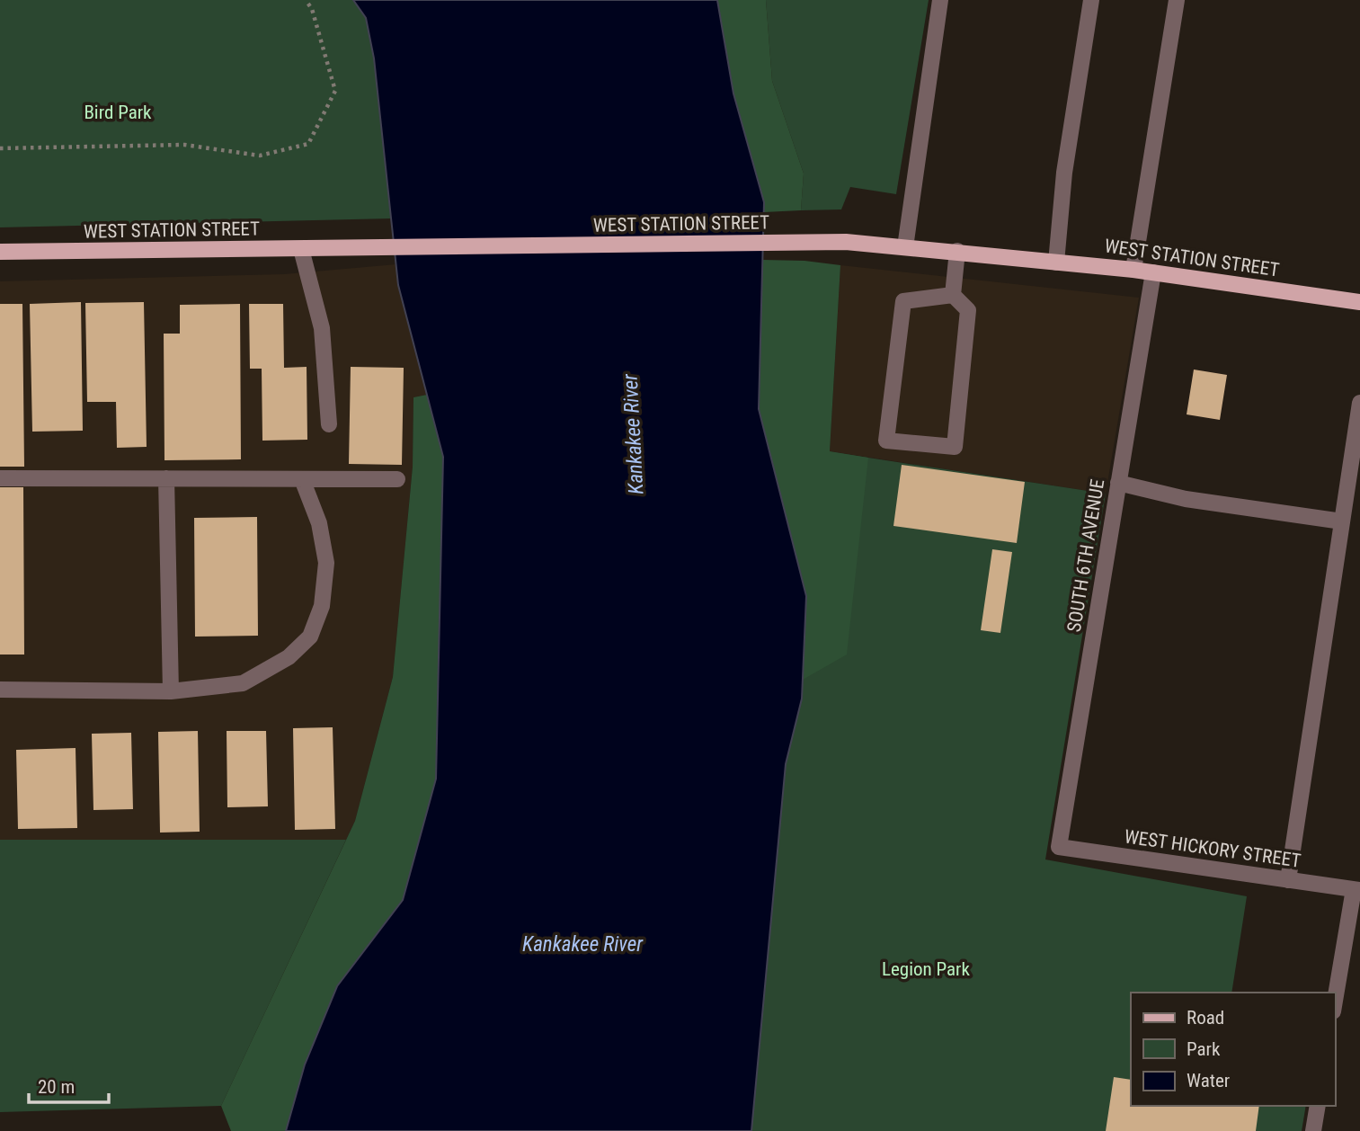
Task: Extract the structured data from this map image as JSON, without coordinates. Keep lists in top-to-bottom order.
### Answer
{
  "streets": {
    "main road": ["WEST STATION STREET"],
    "street": ["SOUTH 6TH AVENUE", "WEST HICKORY STREET"]
  },
  "crossings": [
    ["WEST STATION STREET", "SOUTH 6TH AVENUE"],
    ["SOUTH 6TH AVENUE", "WEST HICKORY STREET"]
  ],
  "water": ["Kankakee River"],
  "parks": ["Bird Park", "Legion Park"],
  "legend": ["Road", "Park", "Water"],
  "scale_bar": "20 m"
}
